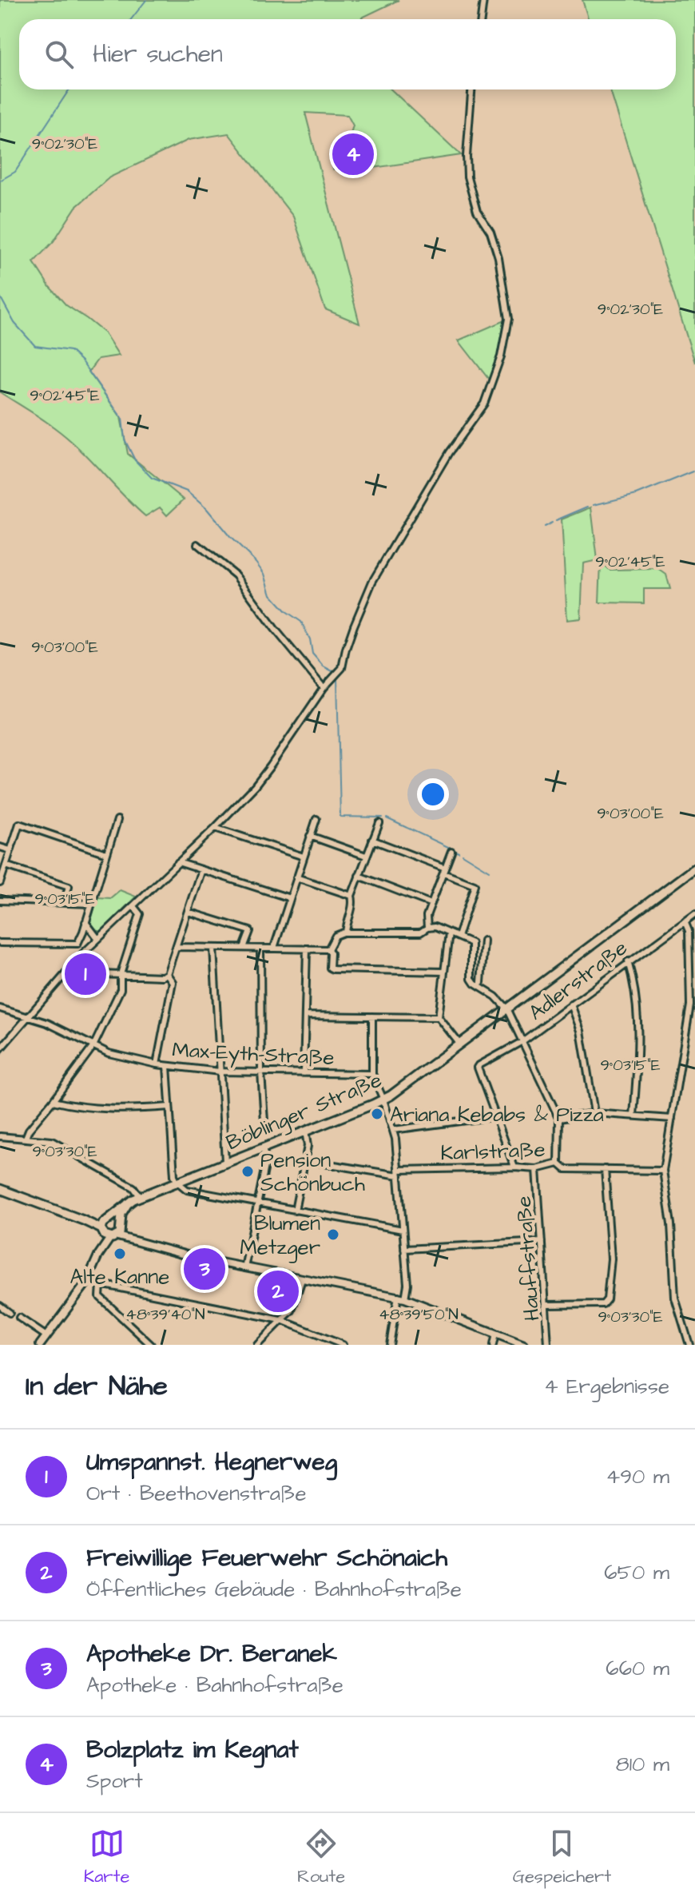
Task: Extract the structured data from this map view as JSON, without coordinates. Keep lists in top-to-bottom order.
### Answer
{
  "streets": {
    "main road": ["Böblinger Straße"],
    "street": [
      "Adlerstraße",
      "Max-Eyth-Straße",
      "Karlstraße",
      "Hauffstraße"
    ]
  },
  "crossings": [
    ["Adlerstraße", "Hauffstraße"],
    ["Karlstraße", "Hauffstraße"]
  ],
  "places": [
    "Ariana Kebabs & Pizza",
    "Pension Schönbuch",
    "Blumen Metzger",
    "Alte Kanne"
  ],
  "page": {
    "search": "Hier suchen",
    "pins": [
      "4",
      "1",
      "3",
      "2"
    ],
    "heading": ["In der Nähe", "4 Ergebnisse"],
    "list": [
      {
        "mark": "1",
        "name": "Umspannst. Hegnerweg",
        "note": "Ort · Beethovenstraße",
        "value": "490 m"
      },
      {
        "mark": "2",
        "name": "Freiwillige Feuerwehr Schönaich",
        "note": "Öffentliches Gebäude · Bahnhofstraße",
        "value": "650 m"
      },
      {
        "mark": "3",
        "name": "Apotheke Dr. Beranek",
        "note": "Apotheke · Bahnhofstraße",
        "value": "660 m"
      },
      {
        "mark": "4",
        "name": "Bolzplatz im Kegnat",
        "note": "Sport",
        "value": "810 m"
      }
    ],
    "nav": ["Karte", "Route", "Gespeichert"]
  },
  "coordinates": [
    "9°02'30\"E",
    "9°02'45\"E",
    "9°03'00\"E",
    "9°03'15\"E",
    "9°03'30\"E",
    "48°39'40\"N",
    "48°39'50\"N"
  ]
}
